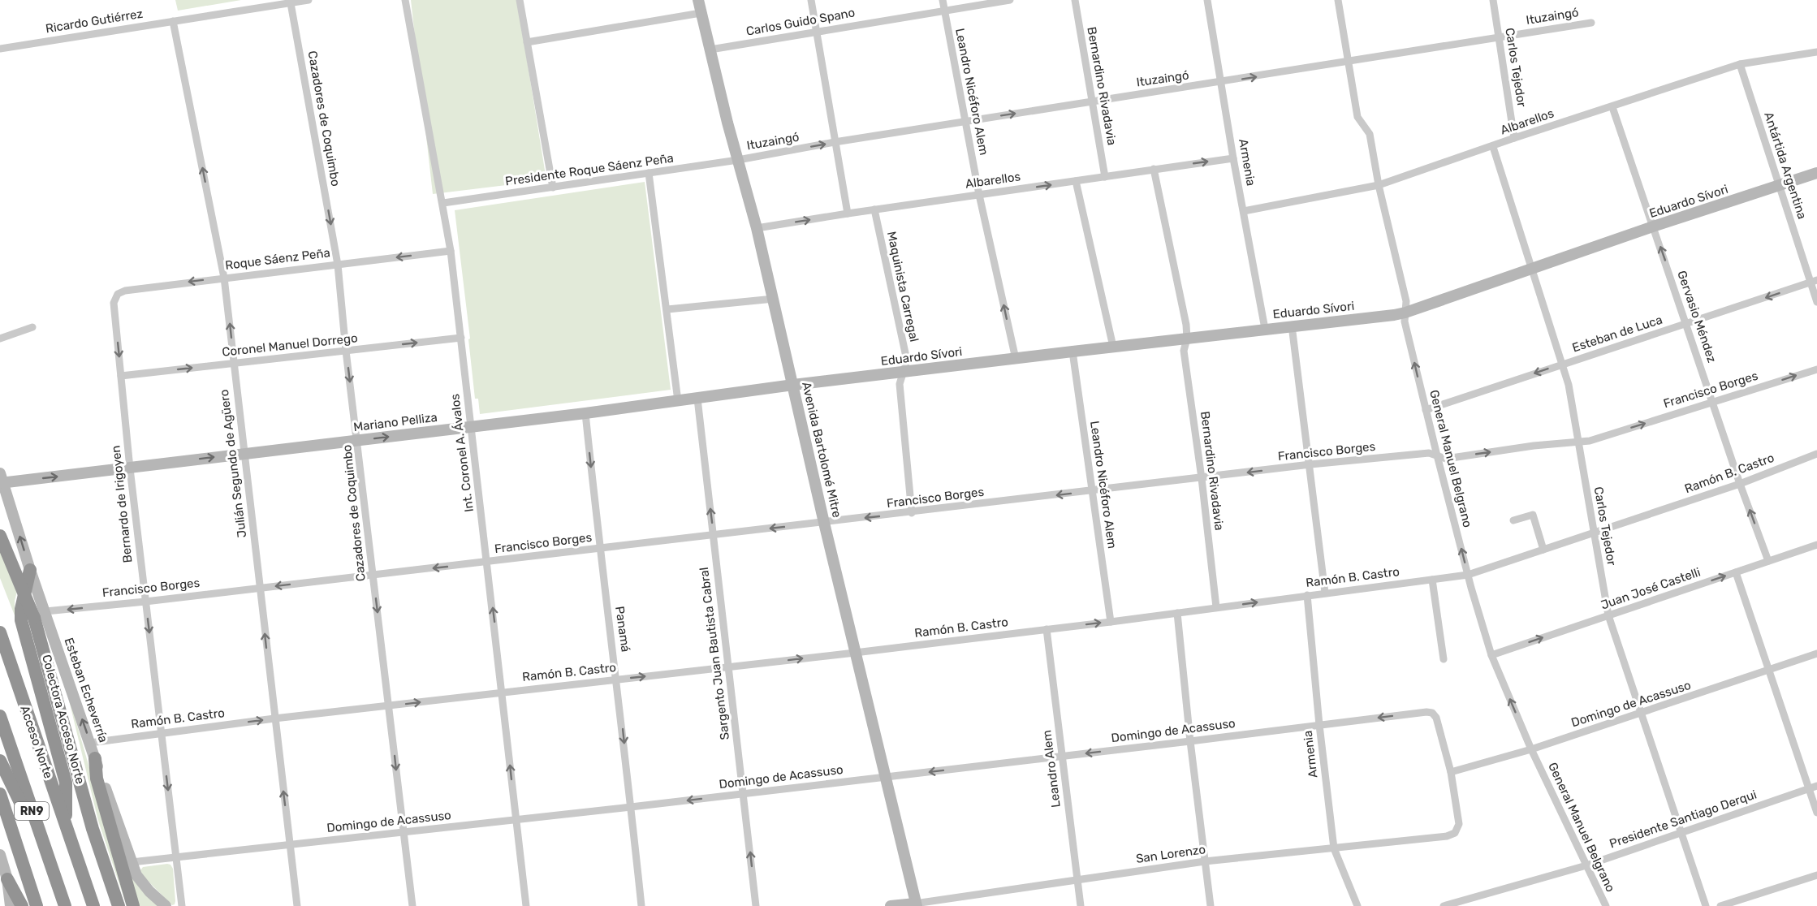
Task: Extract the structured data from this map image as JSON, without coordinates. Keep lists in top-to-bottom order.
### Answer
{
  "streets": {
    "highway": ["Colectora Acceso Norte", "Acceso Norte", "RN9"],
    "street": [
      "Ituzaingó",
      "Ricardo Gutiérrez",
      "Carlos Guido Spano",
      "Carlos Tejedor",
      "Bernardino Rivadavia",
      "Leandro Nicéforo Alem",
      "Cazadores de Coquimbo",
      "Albarellos",
      "Armenia",
      "Antártida Argentina",
      "Presidente Roque Sáenz Peña",
      "Eduardo Sívori",
      "Roque Sáenz Peña",
      "Maquinista Carregal",
      "Gervasio Méndez",
      "Esteban de Luca",
      "Coronel Manuel Dorrego",
      "Francisco Borges",
      "Mariano Pelliza",
      "Avenida Bartolomé Mitre",
      "Int. Coronel A. Ávalos",
      "General Manuel Belgrano",
      "Julián Segundo de Agüero",
      "Ramón B. Castro",
      "Bernardo de Irigoyen",
      "Juan José Castelli",
      "Panamá",
      "Sargento Juan Bautista Cabral",
      "Esteban Echeverría",
      "Domingo de Acassuso",
      "Leandro Alem",
      "Presidente Santiago Derqui",
      "San Lorenzo"
    ]
  },
  "crossings": [
    ["Ituzaingó", "Carlos Tejedor"],
    ["Ituzaingó", "Bernardino Rivadavia"],
    ["Ituzaingó", "Leandro Nicéforo Alem"],
    ["Ituzaingó", "Armenia"],
    ["Ituzaingó", "Presidente Roque Sáenz Peña"],
    ["Ituzaingó", "Avenida Bartolomé Mitre"],
    ["Ituzaingó", "General Manuel Belgrano"],
    ["Ricardo Gutiérrez", "Cazadores de Coquimbo"],
    ["Ricardo Gutiérrez", "Julián Segundo de Agüero"],
    ["Carlos Guido Spano", "Leandro Nicéforo Alem"],
    ["Carlos Guido Spano", "Avenida Bartolomé Mitre"],
    ["Carlos Tejedor", "Albarellos"],
    ["Carlos Tejedor", "Eduardo Sívori"],
    ["Carlos Tejedor", "Esteban de Luca"],
    ["Carlos Tejedor", "Francisco Borges"],
    ["Carlos Tejedor", "Ramón B. Castro"],
    ["Carlos Tejedor", "Juan José Castelli"],
    ["Carlos Tejedor", "Domingo de Acassuso"],
    ["Carlos Tejedor", "Presidente Santiago Derqui"],
    ["Bernardino Rivadavia", "Albarellos"],
    ["Bernardino Rivadavia", "Eduardo Sívori"],
    ["Bernardino Rivadavia", "Francisco Borges"],
    ["Bernardino Rivadavia", "Ramón B. Castro"],
    ["Leandro Nicéforo Alem", "Albarellos"],
    ["Leandro Nicéforo Alem", "Eduardo Sívori"],
    ["Leandro Nicéforo Alem", "Francisco Borges"],
    ["Leandro Nicéforo Alem", "Ramón B. Castro"],
    ["Cazadores de Coquimbo", "Roque Sáenz Peña"],
    ["Cazadores de Coquimbo", "Coronel Manuel Dorrego"],
    ["Cazadores de Coquimbo", "Francisco Borges"],
    ["Cazadores de Coquimbo", "Mariano Pelliza"],
    ["Cazadores de Coquimbo", "Ramón B. Castro"],
    ["Cazadores de Coquimbo", "Domingo de Acassuso"],
    ["Albarellos", "Armenia"],
    ["Albarellos", "Antártida Argentina"],
    ["Albarellos", "Maquinista Carregal"],
    ["Albarellos", "Gervasio Méndez"],
    ["Albarellos", "Avenida Bartolomé Mitre"],
    ["Albarellos", "General Manuel Belgrano"],
    ["Armenia", "Eduardo Sívori"],
    ["Armenia", "Ramón B. Castro"],
    ["Armenia", "Domingo de Acassuso"],
    ["Armenia", "San Lorenzo"],
    ["Antártida Argentina", "Eduardo Sívori"],
    ["Antártida Argentina", "Esteban de Luca"],
    ["Presidente Roque Sáenz Peña", "Avenida Bartolomé Mitre"],
    ["Presidente Roque Sáenz Peña", "Int. Coronel A. Ávalos"],
    ["Eduardo Sívori", "Maquinista Carregal"],
    ["Eduardo Sívori", "Gervasio Méndez"],
    ["Eduardo Sívori", "Mariano Pelliza"],
    ["Eduardo Sívori", "Avenida Bartolomé Mitre"],
    ["Eduardo Sívori", "General Manuel Belgrano"],
    ["Roque Sáenz Peña", "Int. Coronel A. Ávalos"],
    ["Roque Sáenz Peña", "Julián Segundo de Agüero"],
    ["Roque Sáenz Peña", "Bernardo de Irigoyen"],
    ["Maquinista Carregal", "Francisco Borges"],
    ["Gervasio Méndez", "Esteban de Luca"],
    ["Gervasio Méndez", "Francisco Borges"],
    ["Gervasio Méndez", "Ramón B. Castro"],
    ["Gervasio Méndez", "Juan José Castelli"],
    ["Esteban de Luca", "General Manuel Belgrano"],
    ["Coronel Manuel Dorrego", "Int. Coronel A. Ávalos"],
    ["Coronel Manuel Dorrego", "Julián Segundo de Agüero"],
    ["Coronel Manuel Dorrego", "Bernardo de Irigoyen"],
    ["Francisco Borges", "Avenida Bartolomé Mitre"],
    ["Francisco Borges", "Int. Coronel A. Ávalos"],
    ["Francisco Borges", "General Manuel Belgrano"],
    ["Francisco Borges", "Julián Segundo de Agüero"],
    ["Francisco Borges", "Bernardo de Irigoyen"],
    ["Francisco Borges", "Panamá"],
    ["Francisco Borges", "Sargento Juan Bautista Cabral"],
    ["Francisco Borges", "Esteban Echeverría"],
    ["Francisco Borges", "Colectora Acceso Norte"],
    ["Mariano Pelliza", "Avenida Bartolomé Mitre"],
    ["Mariano Pelliza", "Int. Coronel A. Ávalos"],
    ["Mariano Pelliza", "Julián Segundo de Agüero"],
    ["Mariano Pelliza", "Bernardo de Irigoyen"],
    ["Mariano Pelliza", "Panamá"],
    ["Mariano Pelliza", "Sargento Juan Bautista Cabral"],
    ["Mariano Pelliza", "Esteban Echeverría"],
    ["Avenida Bartolomé Mitre", "Ramón B. Castro"],
    ["Avenida Bartolomé Mitre", "Domingo de Acassuso"],
    ["Avenida Bartolomé Mitre", "San Lorenzo"],
    ["Int. Coronel A. Ávalos", "Ramón B. Castro"],
    ["Int. Coronel A. Ávalos", "Domingo de Acassuso"],
    ["General Manuel Belgrano", "Ramón B. Castro"],
    ["General Manuel Belgrano", "Juan José Castelli"],
    ["General Manuel Belgrano", "Domingo de Acassuso"],
    ["General Manuel Belgrano", "Presidente Santiago Derqui"],
    ["Julián Segundo de Agüero", "Ramón B. Castro"],
    ["Julián Segundo de Agüero", "Domingo de Acassuso"],
    ["Ramón B. Castro", "Bernardo de Irigoyen"],
    ["Ramón B. Castro", "Panamá"],
    ["Ramón B. Castro", "Sargento Juan Bautista Cabral"],
    ["Ramón B. Castro", "Esteban Echeverría"],
    ["Ramón B. Castro", "Leandro Alem"],
    ["Bernardo de Irigoyen", "Domingo de Acassuso"],
    ["Panamá", "Domingo de Acassuso"],
    ["Sargento Juan Bautista Cabral", "Domingo de Acassuso"],
    ["Esteban Echeverría", "Domingo de Acassuso"],
    ["Esteban Echeverría", "Colectora Acceso Norte"],
    ["Domingo de Acassuso", "Leandro Alem"],
    ["Domingo de Acassuso", "San Lorenzo"],
    ["Leandro Alem", "San Lorenzo"]
  ],
  "one_way": [
    "Ituzaingó",
    "Cazadores de Coquimbo",
    "Roque Sáenz Peña",
    "Gervasio Méndez",
    "Esteban de Luca",
    "Coronel Manuel Dorrego",
    "Mariano Pelliza",
    "Julián Segundo de Agüero",
    "Ramón B. Castro",
    "Bernardo de Irigoyen",
    "Juan José Castelli",
    "Panamá",
    "Sargento Juan Bautista Cabral",
    "Esteban Echeverría"
  ]
}
